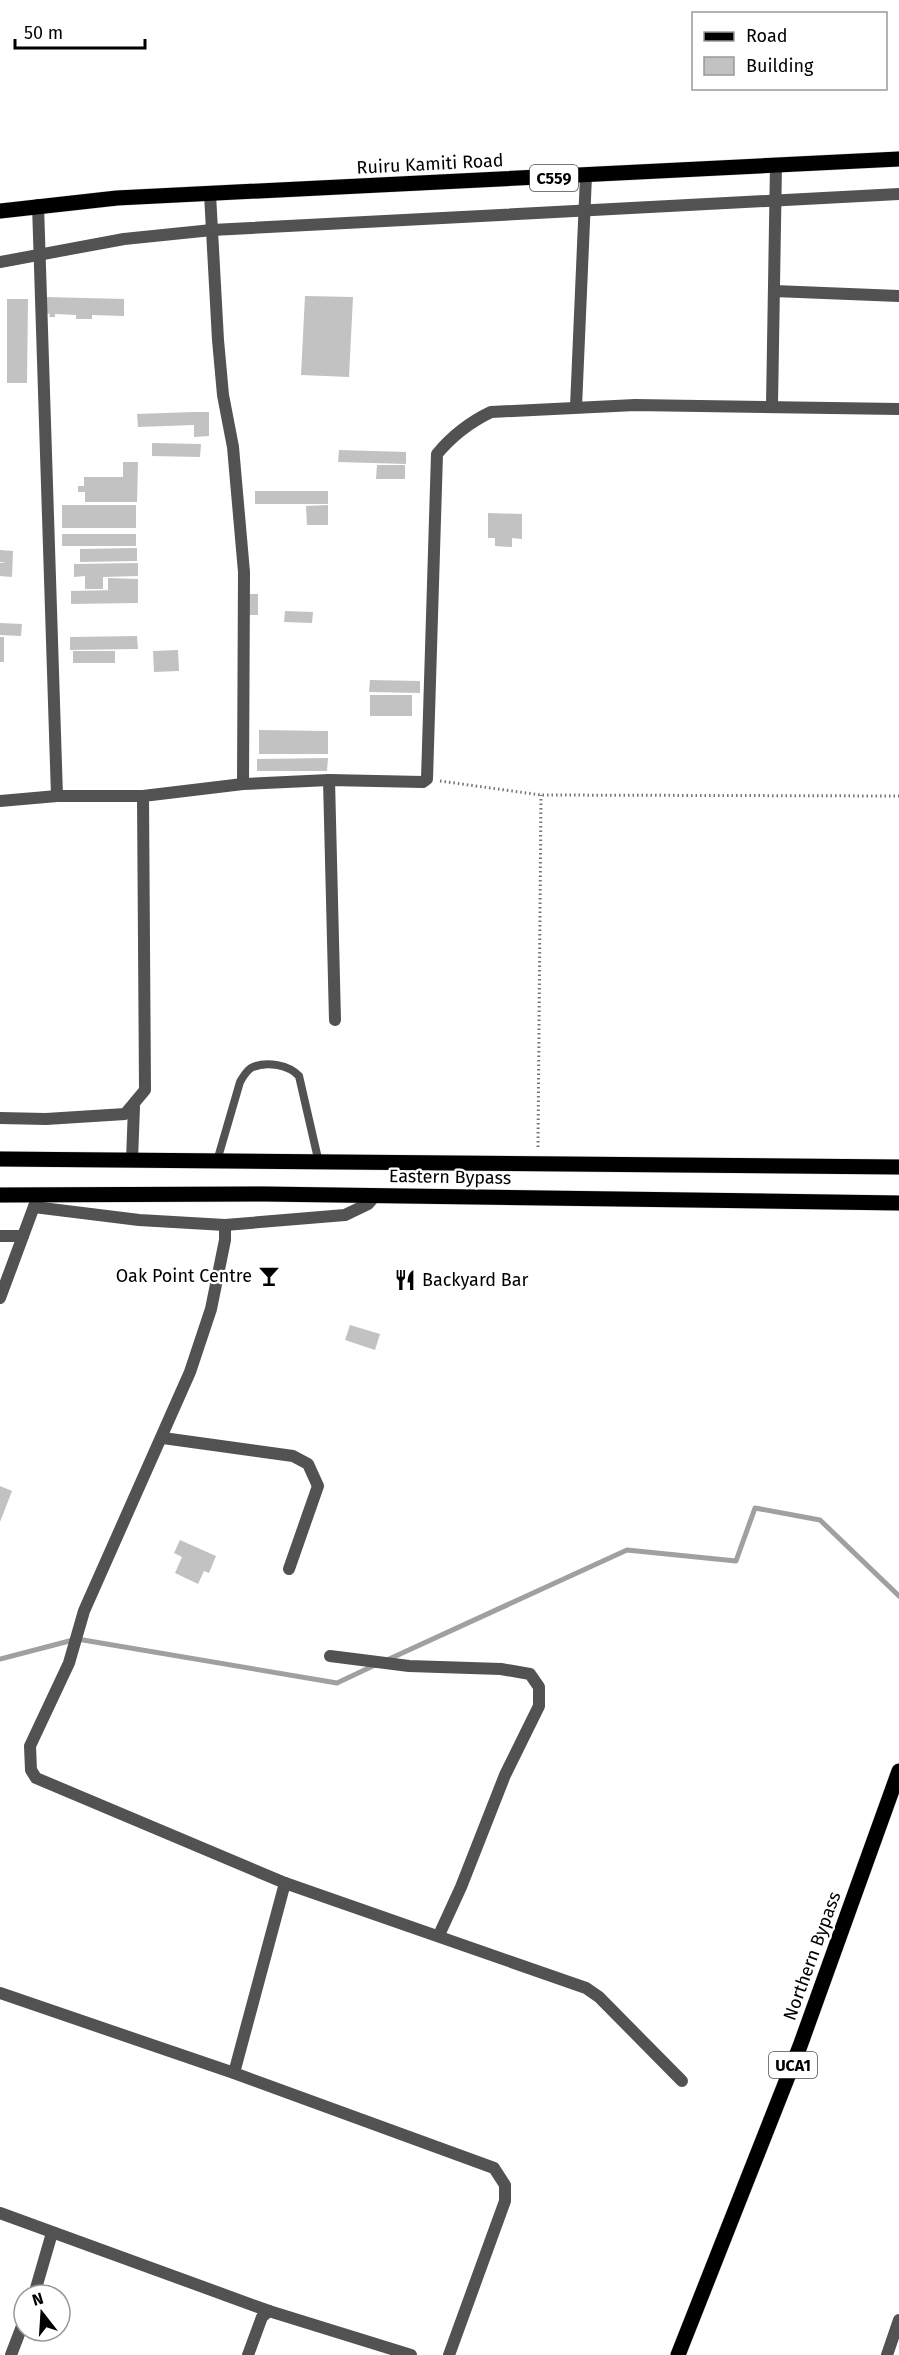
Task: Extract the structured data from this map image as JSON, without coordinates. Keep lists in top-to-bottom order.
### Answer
{
  "streets": {
    "main road": [
      "Ruiru Kamiti Road",
      "C559",
      "Eastern Bypass",
      "Northern Bypass",
      "UCA1"
    ]
  },
  "places": {
    "bar": ["Oak Point Centre"],
    "restaurant": ["Backyard Bar"]
  },
  "legend": ["Road", "Building"],
  "scale_bar": "50 m",
  "north": "top"
}
